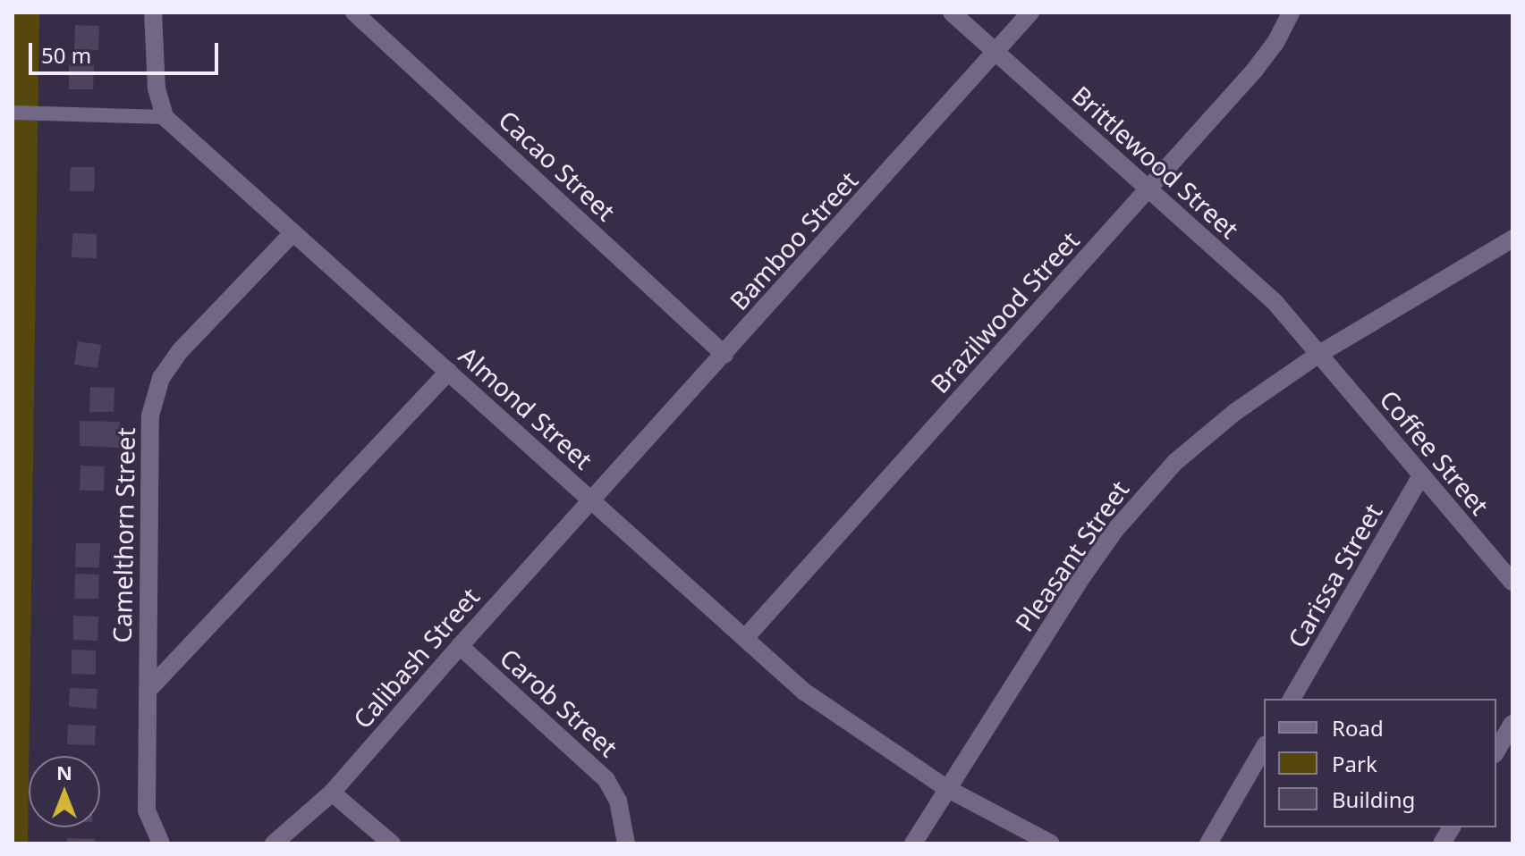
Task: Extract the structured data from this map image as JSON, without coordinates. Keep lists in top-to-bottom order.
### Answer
{
  "streets": {
    "street": [
      "Brittlewood Street",
      "Cacao Street",
      "Bamboo Street",
      "Brazilwood Street",
      "Almond Street",
      "Coffee Street",
      "Camelthorn Street",
      "Pleasant Street",
      "Carissa Street",
      "Calibash Street",
      "Carob Street"
    ]
  },
  "crossings": [
    ["Brittlewood Street", "Bamboo Street"],
    ["Brittlewood Street", "Brazilwood Street"],
    ["Brittlewood Street", "Coffee Street"],
    ["Brittlewood Street", "Pleasant Street"],
    ["Cacao Street", "Bamboo Street"],
    ["Bamboo Street", "Almond Street"],
    ["Bamboo Street", "Calibash Street"],
    ["Brazilwood Street", "Almond Street"],
    ["Almond Street", "Camelthorn Street"],
    ["Almond Street", "Pleasant Street"],
    ["Almond Street", "Calibash Street"],
    ["Coffee Street", "Pleasant Street"],
    ["Coffee Street", "Carissa Street"],
    ["Calibash Street", "Carob Street"]
  ],
  "legend": ["Road", "Park", "Building"],
  "scale_bar": "50 m",
  "north": "top"
}
